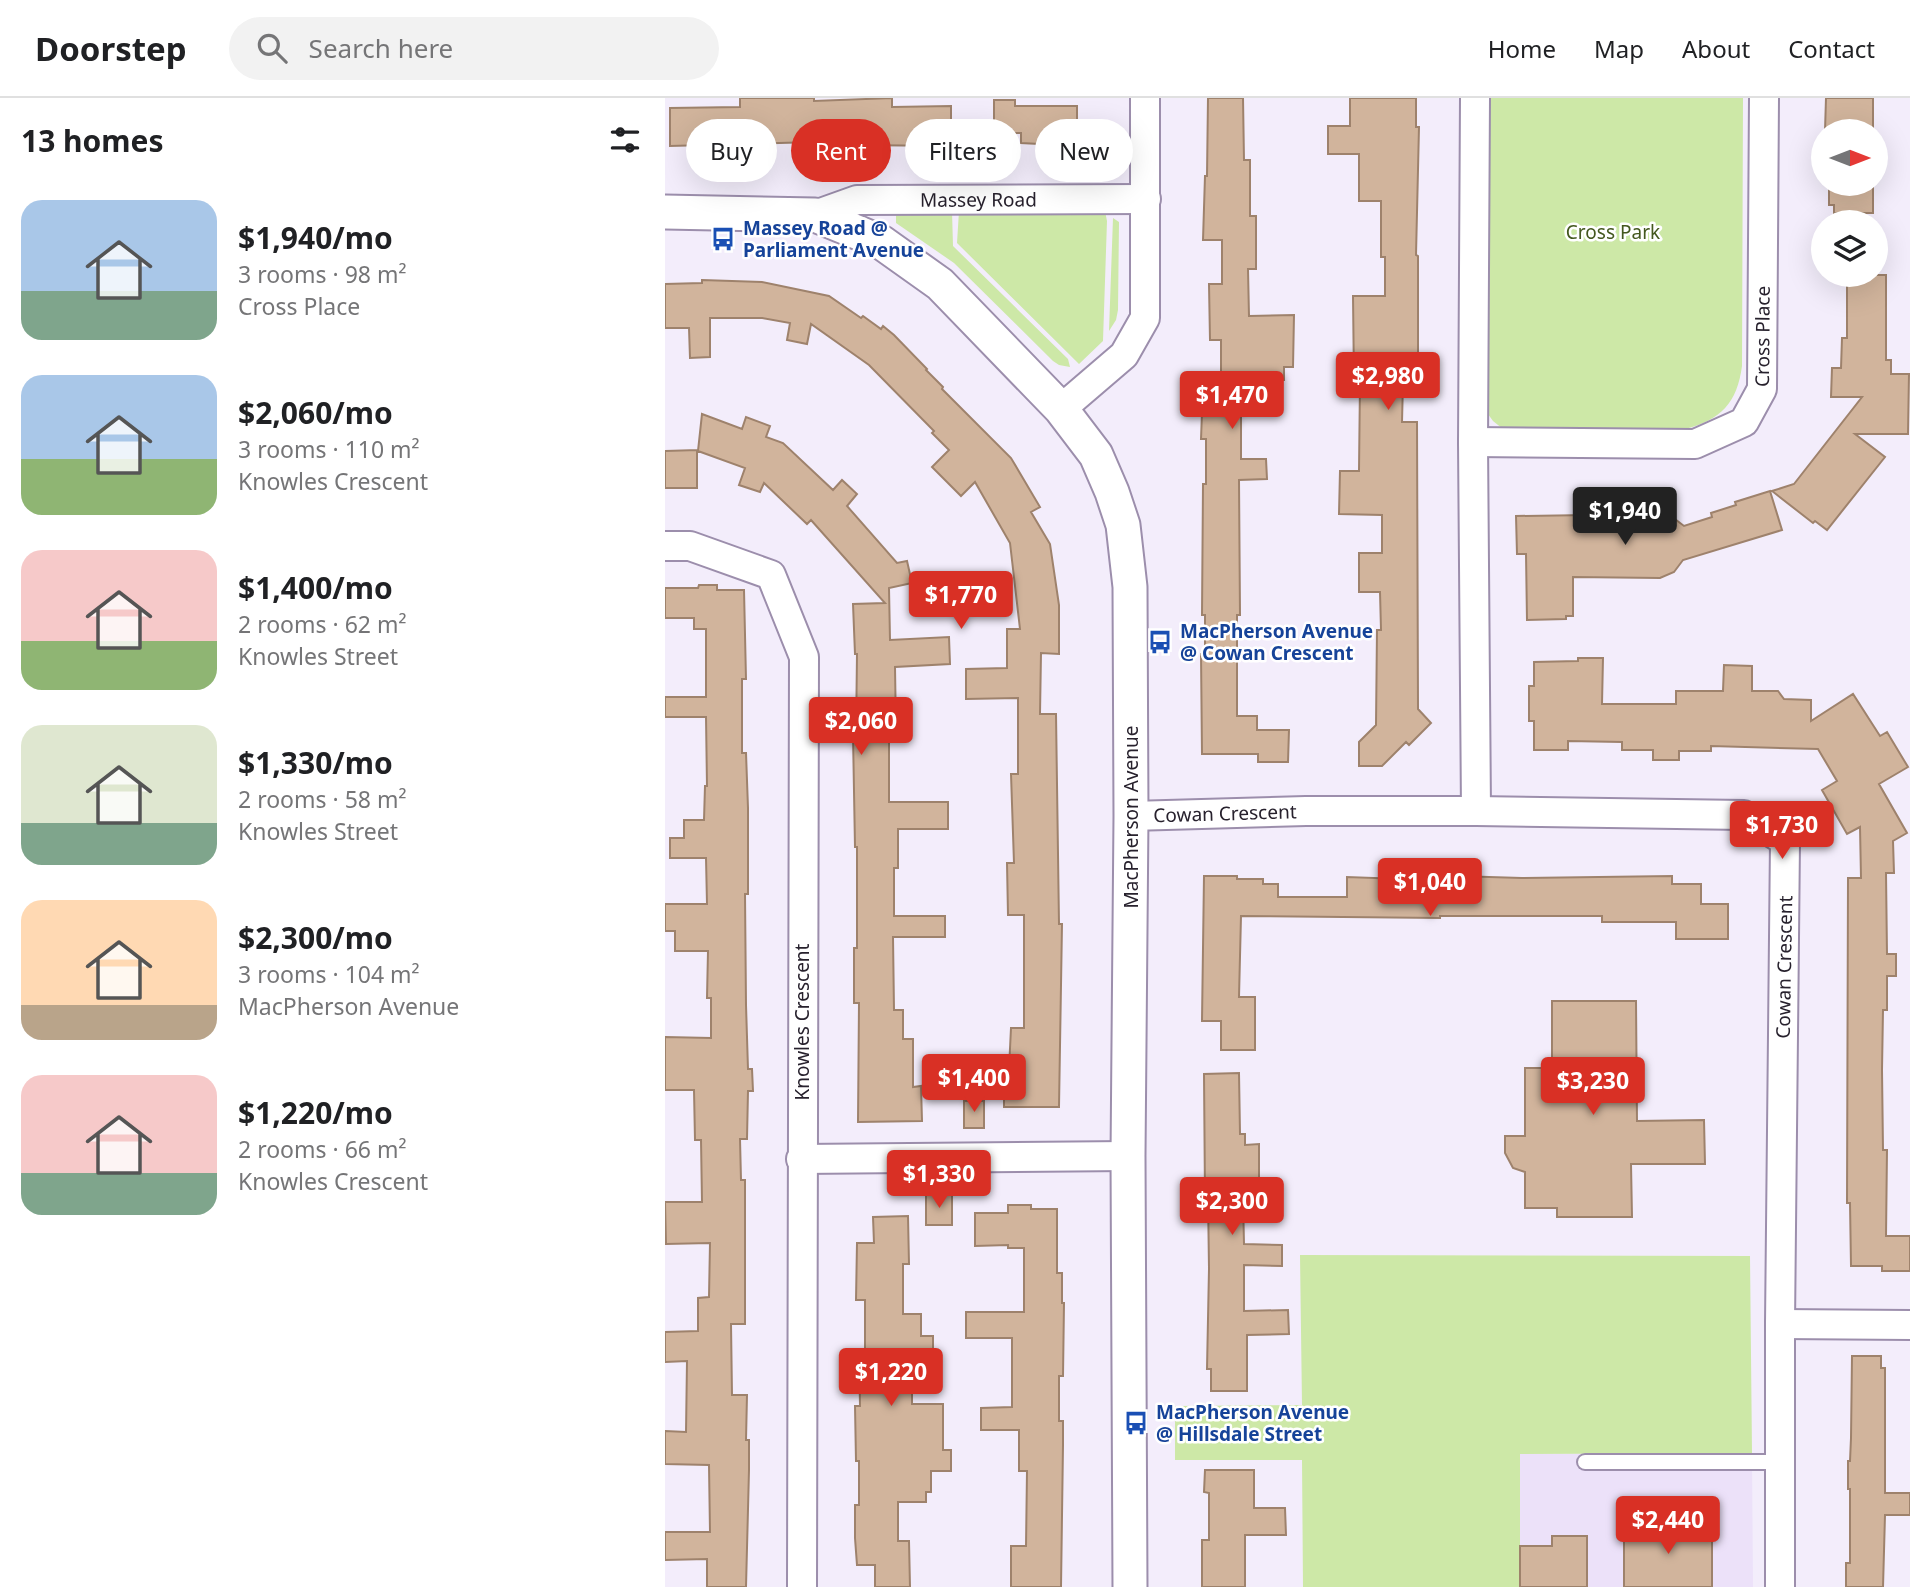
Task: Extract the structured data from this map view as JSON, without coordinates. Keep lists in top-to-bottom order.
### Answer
{
  "streets": {
    "street": [
      "Massey Road",
      "Cross Place",
      "Cowan Crescent",
      "MacPherson Avenue",
      "Knowles Crescent"
    ]
  },
  "crossings": [
    ["Massey Road", "MacPherson Avenue"],
    ["Cowan Crescent", "MacPherson Avenue"]
  ],
  "parks": ["Cross Park"],
  "places": {
    "bus stop": ["Massey Road @ Parliament Avenue", "MacPherson Avenue @ Cowan Crescent", "MacPherson Avenue @ Hillsdale Street"]
  },
  "north": "right",
  "page": {
    "header": "Doorstep",
    "search": "Search here",
    "nav": [
      "Home",
      "Map",
      "About",
      "Contact"
    ],
    "heading": "13 homes",
    "chip": [
      "Buy",
      "Rent",
      "Filters",
      "New"
    ],
    "list": [
      {
        "name": "$1,940/mo",
        "note": "3 rooms · 98 m² · Cross Place"
      },
      {
        "name": "$2,060/mo",
        "note": "3 rooms · 110 m² · Knowles Crescent"
      },
      {
        "name": "$1,400/mo",
        "note": "2 rooms · 62 m² · Knowles Street"
      },
      {
        "name": "$1,330/mo",
        "note": "2 rooms · 58 m² · Knowles Street"
      },
      {
        "name": "$2,300/mo",
        "note": "3 rooms · 104 m² · MacPherson Avenue"
      },
      {
        "name": "$1,220/mo",
        "note": "2 rooms · 66 m² · Knowles Crescent"
      }
    ],
    "price": [
      "$2,980",
      "$1,470",
      "$1,940",
      "$1,770",
      "$2,060",
      "$1,730",
      "$1,040",
      "$1,400",
      "$3,230",
      "$1,330",
      "$2,300",
      "$1,220",
      "$2,440"
    ]
  }
}
